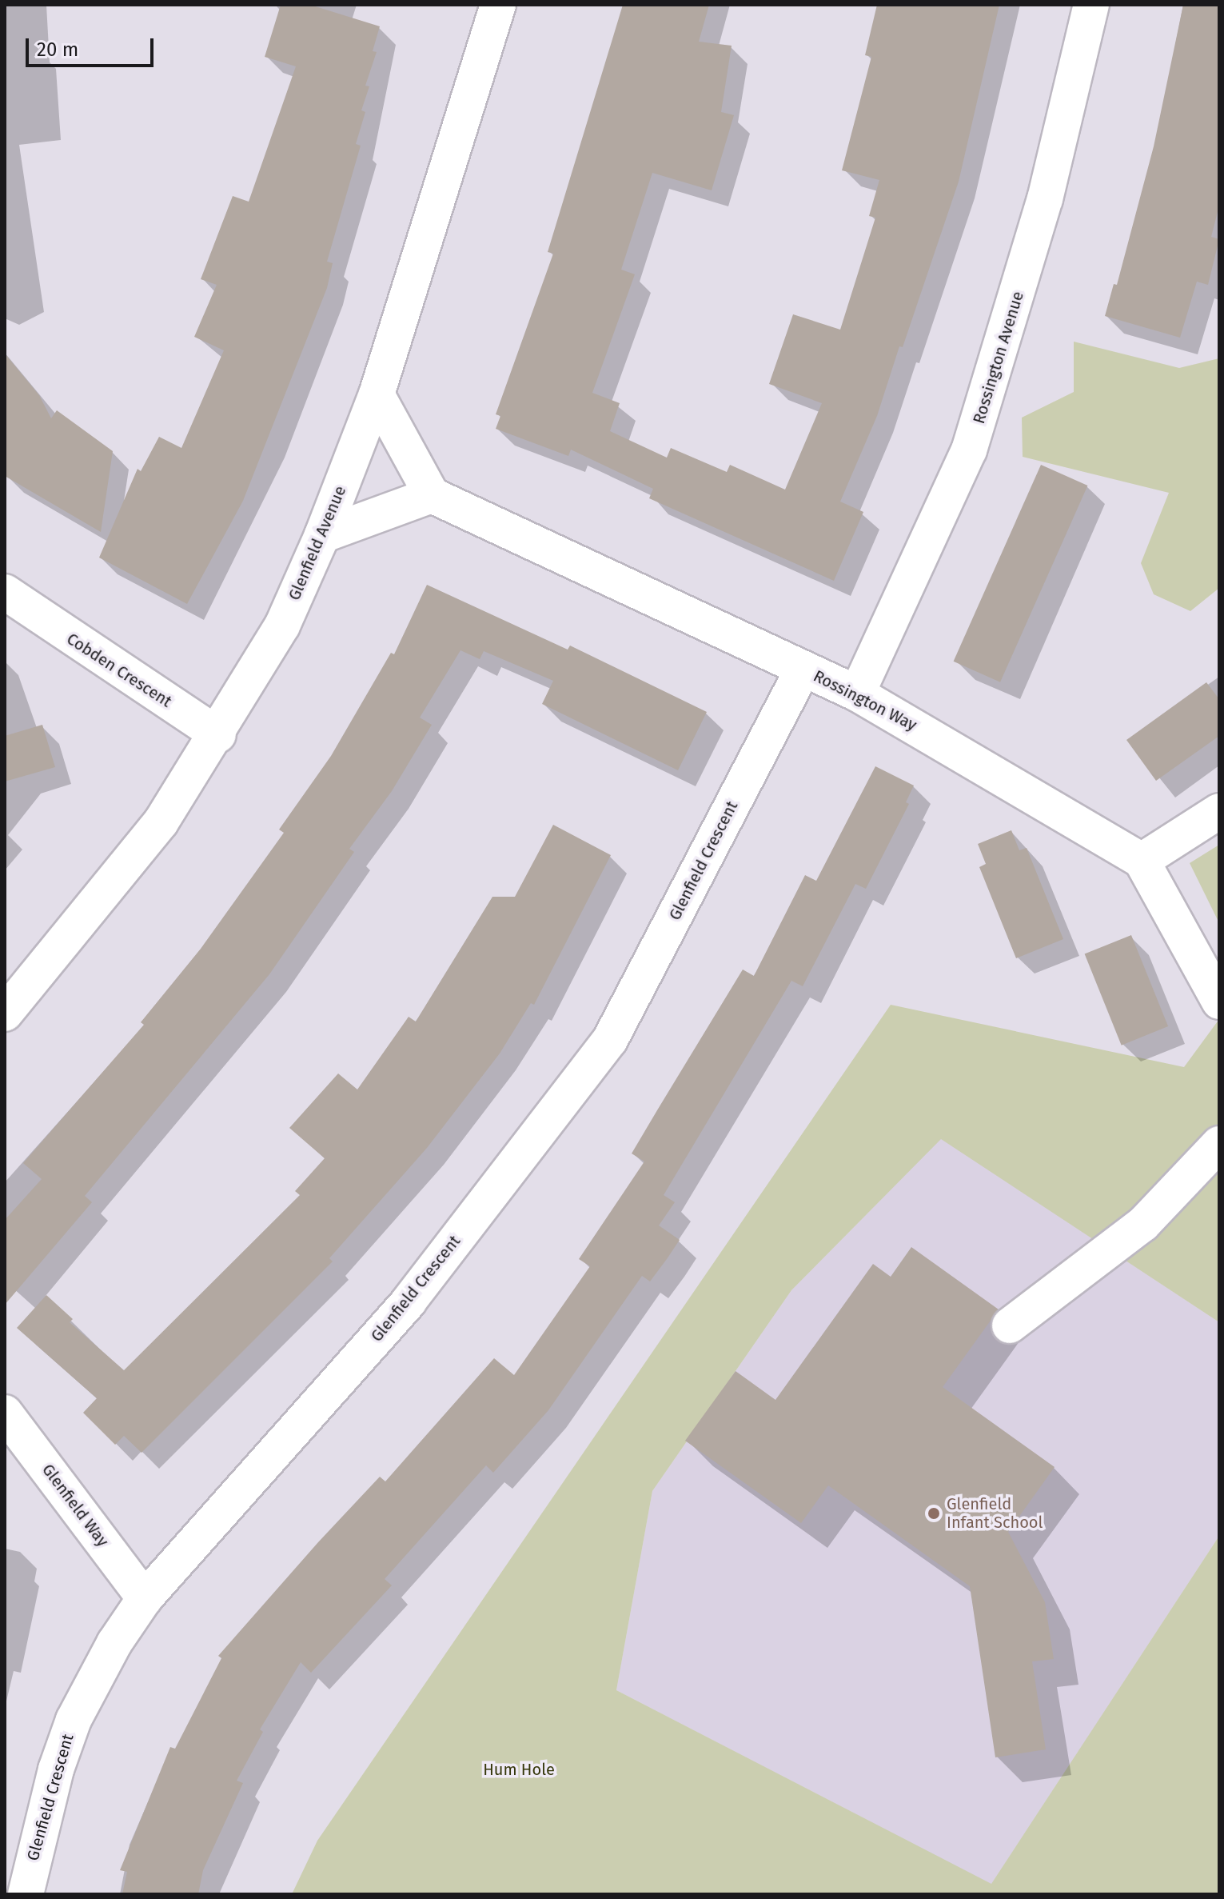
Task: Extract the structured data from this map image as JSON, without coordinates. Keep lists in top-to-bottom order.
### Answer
{
  "streets": {
    "street": [
      "Rossington Avenue",
      "Glenfield Avenue",
      "Cobden Crescent",
      "Rossington Way",
      "Glenfield Crescent",
      "Glenfield Way"
    ]
  },
  "crossings": [
    ["Rossington Avenue", "Rossington Way"],
    ["Glenfield Avenue", "Cobden Crescent"],
    ["Rossington Way", "Glenfield Crescent"],
    ["Glenfield Crescent", "Glenfield Way"]
  ],
  "parks": ["Hum Hole"],
  "places": ["Glenfield Infant School"],
  "scale_bar": "20 m"
}
